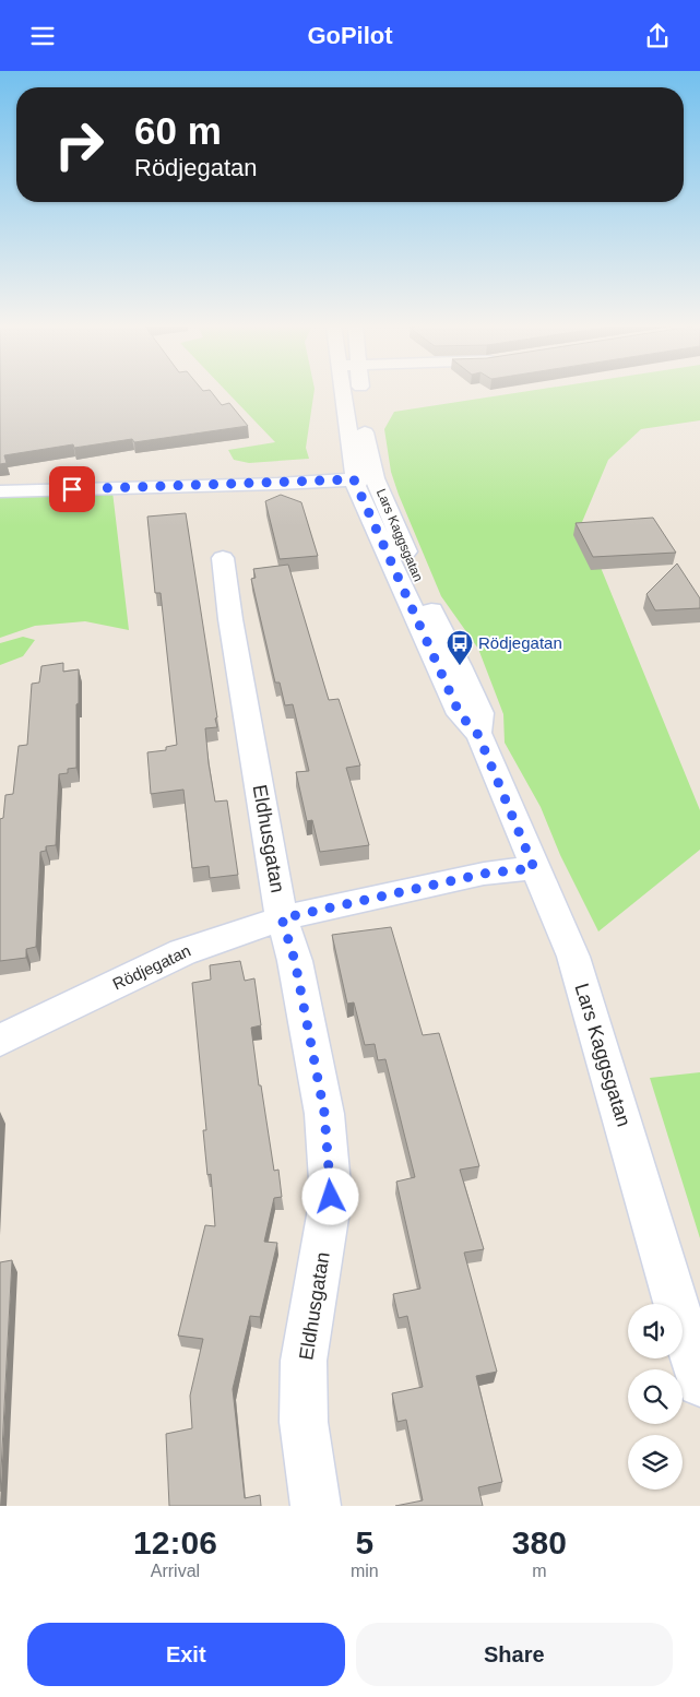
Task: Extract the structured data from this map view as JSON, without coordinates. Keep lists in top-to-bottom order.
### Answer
{
  "streets": {
    "street": ["Lars Kaggsgatan", "Eldhusgatan", "Rödjegatan"]
  },
  "crossings": [
    ["Lars Kaggsgatan", "Rödjegatan"],
    ["Eldhusgatan", "Rödjegatan"]
  ],
  "places": {
    "bus stop": ["Rödjegatan"]
  },
  "page": {
    "header": "GoPilot",
    "turn": ["60 m", "Rödjegatan"],
    "eta": [
      "12:06",
      "Arrival",
      "5",
      "min",
      "380",
      "m"
    ],
    "buttons": ["Exit", "Share"]
  }
}
